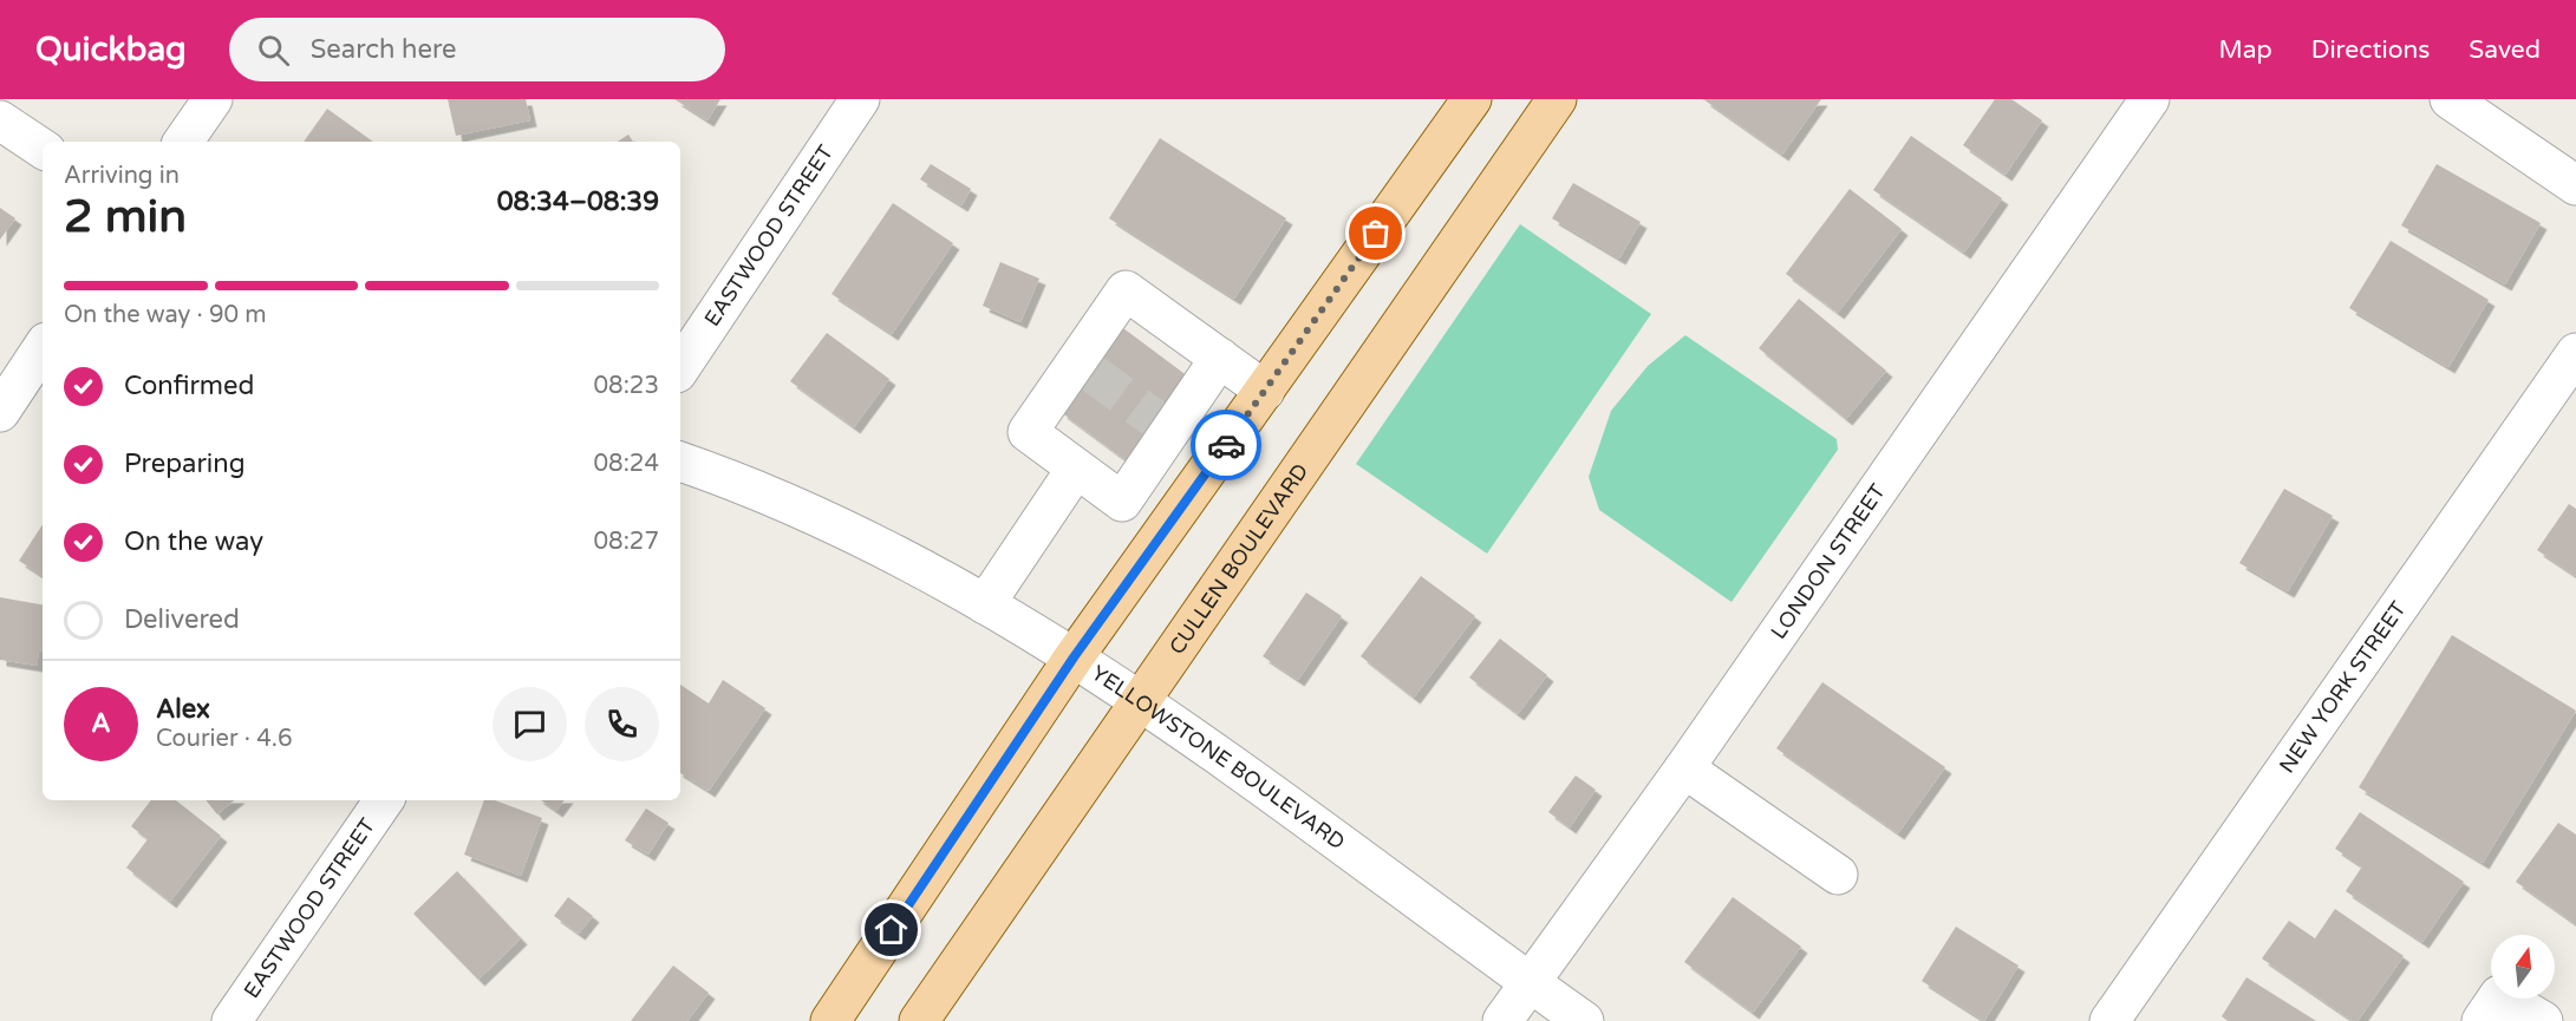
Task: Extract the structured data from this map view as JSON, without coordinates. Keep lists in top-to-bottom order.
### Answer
{
  "streets": {
    "main road": ["CULLEN BOULEVARD"],
    "street": [
      "EASTWOOD STREET",
      "LONDON STREET",
      "NEW YORK STREET",
      "YELLOWSTONE BOULEVARD"
    ]
  },
  "crossings": [
    ["CULLEN BOULEVARD", "YELLOWSTONE BOULEVARD"],
    ["LONDON STREET", "YELLOWSTONE BOULEVARD"]
  ],
  "north": "top",
  "page": {
    "header": "Quickbag",
    "search": "Search here",
    "nav": ["Map", "Directions", "Saved"],
    "heading": ["2 min", "Arriving in", "08:34–08:39"],
    "panel": ["Alex", "Courier · 4.6"],
    "bar": "On the way · 90 m",
    "list": [
      ["Confirmed", "08:23"],
      ["Preparing", "08:24"],
      ["On the way", "08:27"],
      "Delivered"
    ],
    "round": "A"
  }
}
